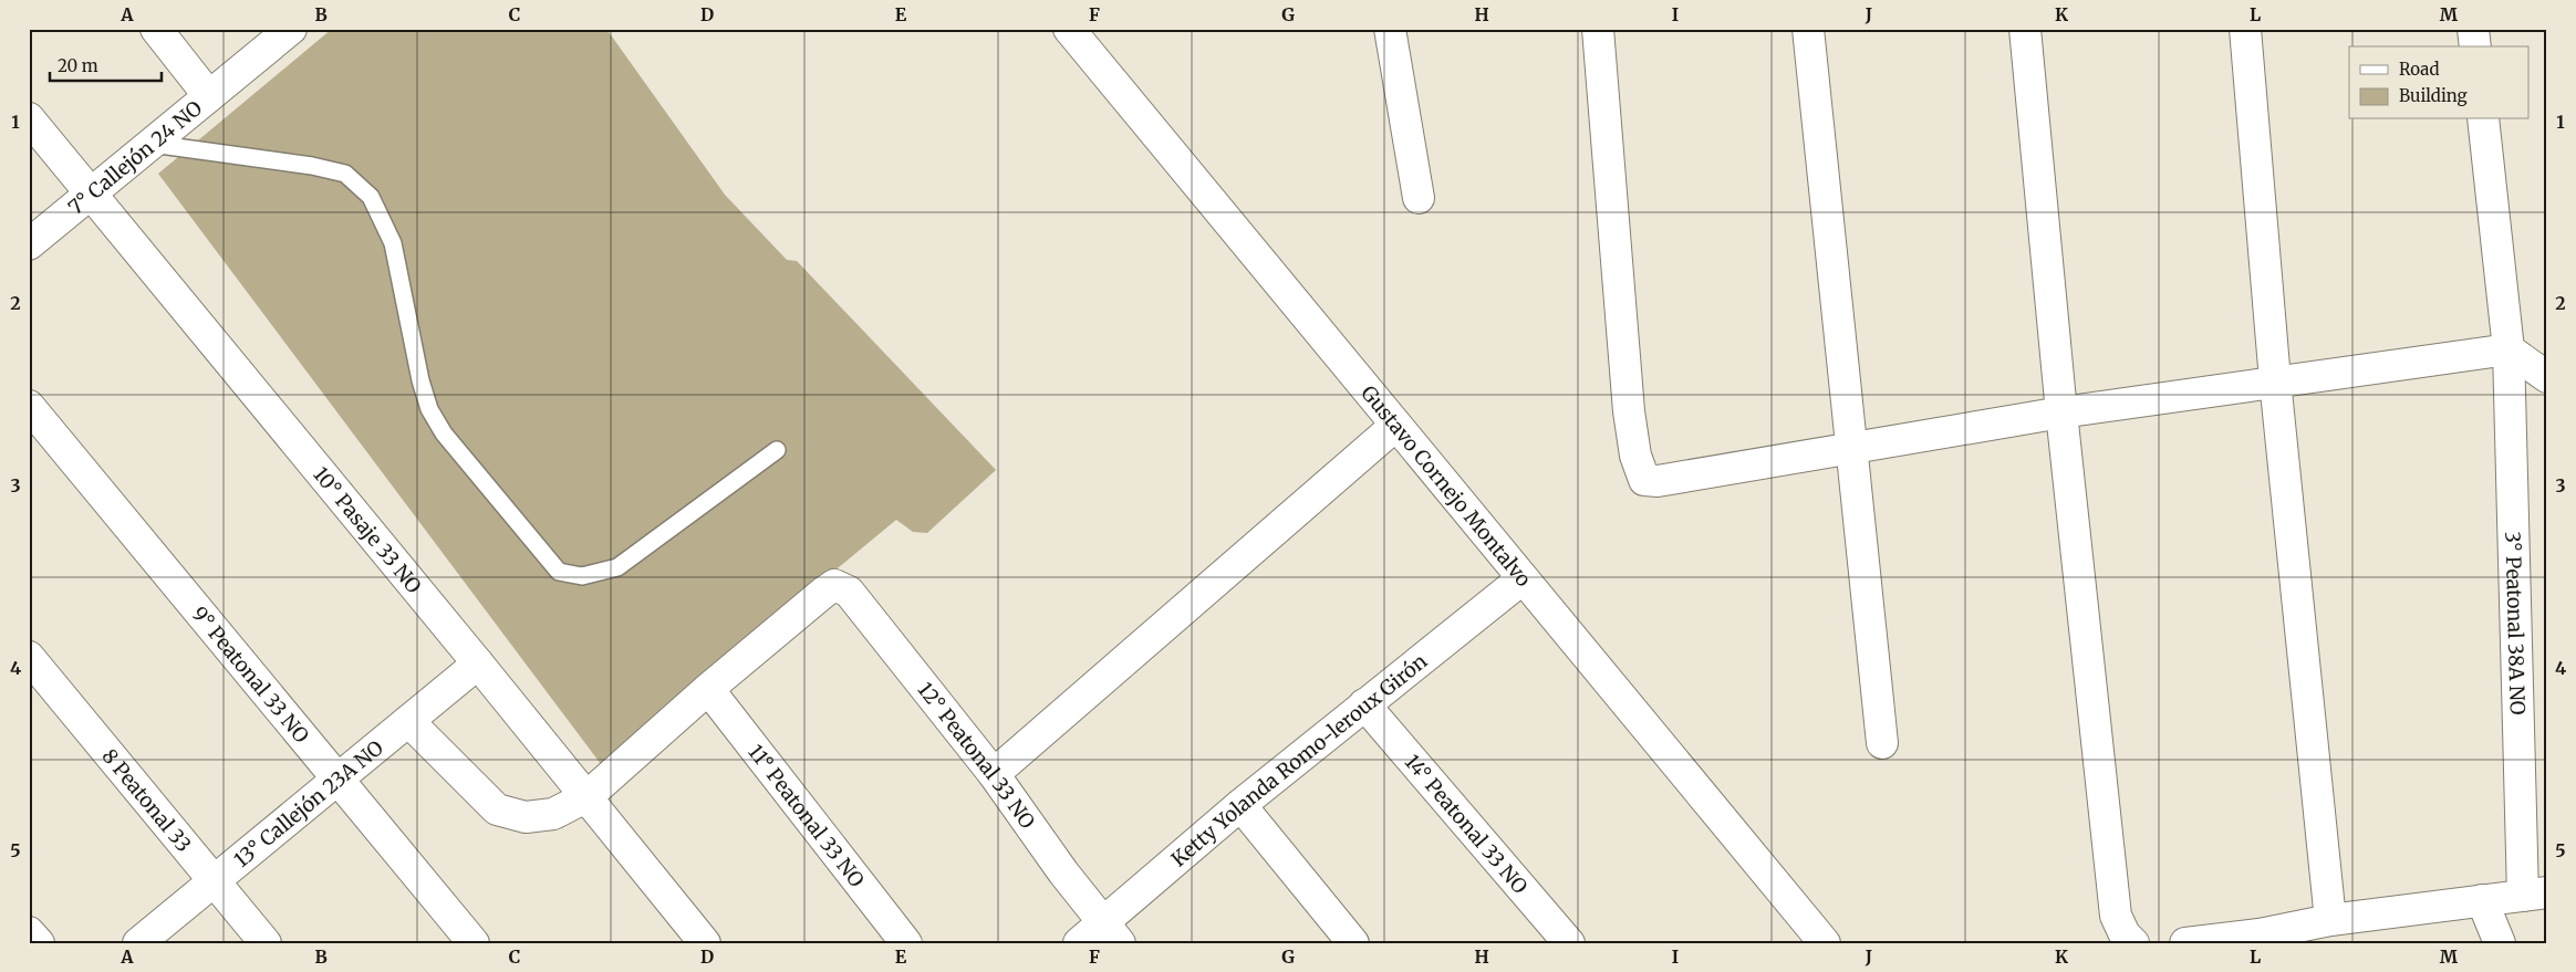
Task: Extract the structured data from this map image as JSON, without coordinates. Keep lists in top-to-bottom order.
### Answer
{
  "streets": {
    "street": [
      "7° Callejón 24 NO",
      "Gustavo Cornejo Montalvo",
      "10° Pasaje 33 NO",
      "3° Peatonal 38A NO",
      "9° Peatonal 33 NO",
      "12° Peatonal 33 NO",
      "Ketty Yolanda Romo-leroux Girón",
      "8 Peatonal 33",
      "13° Callejón 23A NO",
      "11° Peatonal 33 NO",
      "14° Peatonal 33 NO"
    ]
  },
  "crossings": [
    ["7° Callejón 24 NO", "10° Pasaje 33 NO"],
    ["Gustavo Cornejo Montalvo", "Ketty Yolanda Romo-leroux Girón"],
    ["10° Pasaje 33 NO", "13° Callejón 23A NO"],
    ["9° Peatonal 33 NO", "13° Callejón 23A NO"],
    ["12° Peatonal 33 NO", "Ketty Yolanda Romo-leroux Girón"],
    ["12° Peatonal 33 NO", "11° Peatonal 33 NO"],
    ["Ketty Yolanda Romo-leroux Girón", "14° Peatonal 33 NO"],
    ["8 Peatonal 33", "13° Callejón 23A NO"]
  ],
  "legend": ["Road", "Building"],
  "scale_bar": "20 m",
  "grid": {
    "columns": [
      "A",
      "B",
      "C",
      "D",
      "E",
      "F",
      "G",
      "H",
      "I",
      "J",
      "K",
      "L",
      "M"
    ],
    "rows": [
      "1",
      "2",
      "3",
      "4",
      "5"
    ]
  }
}
